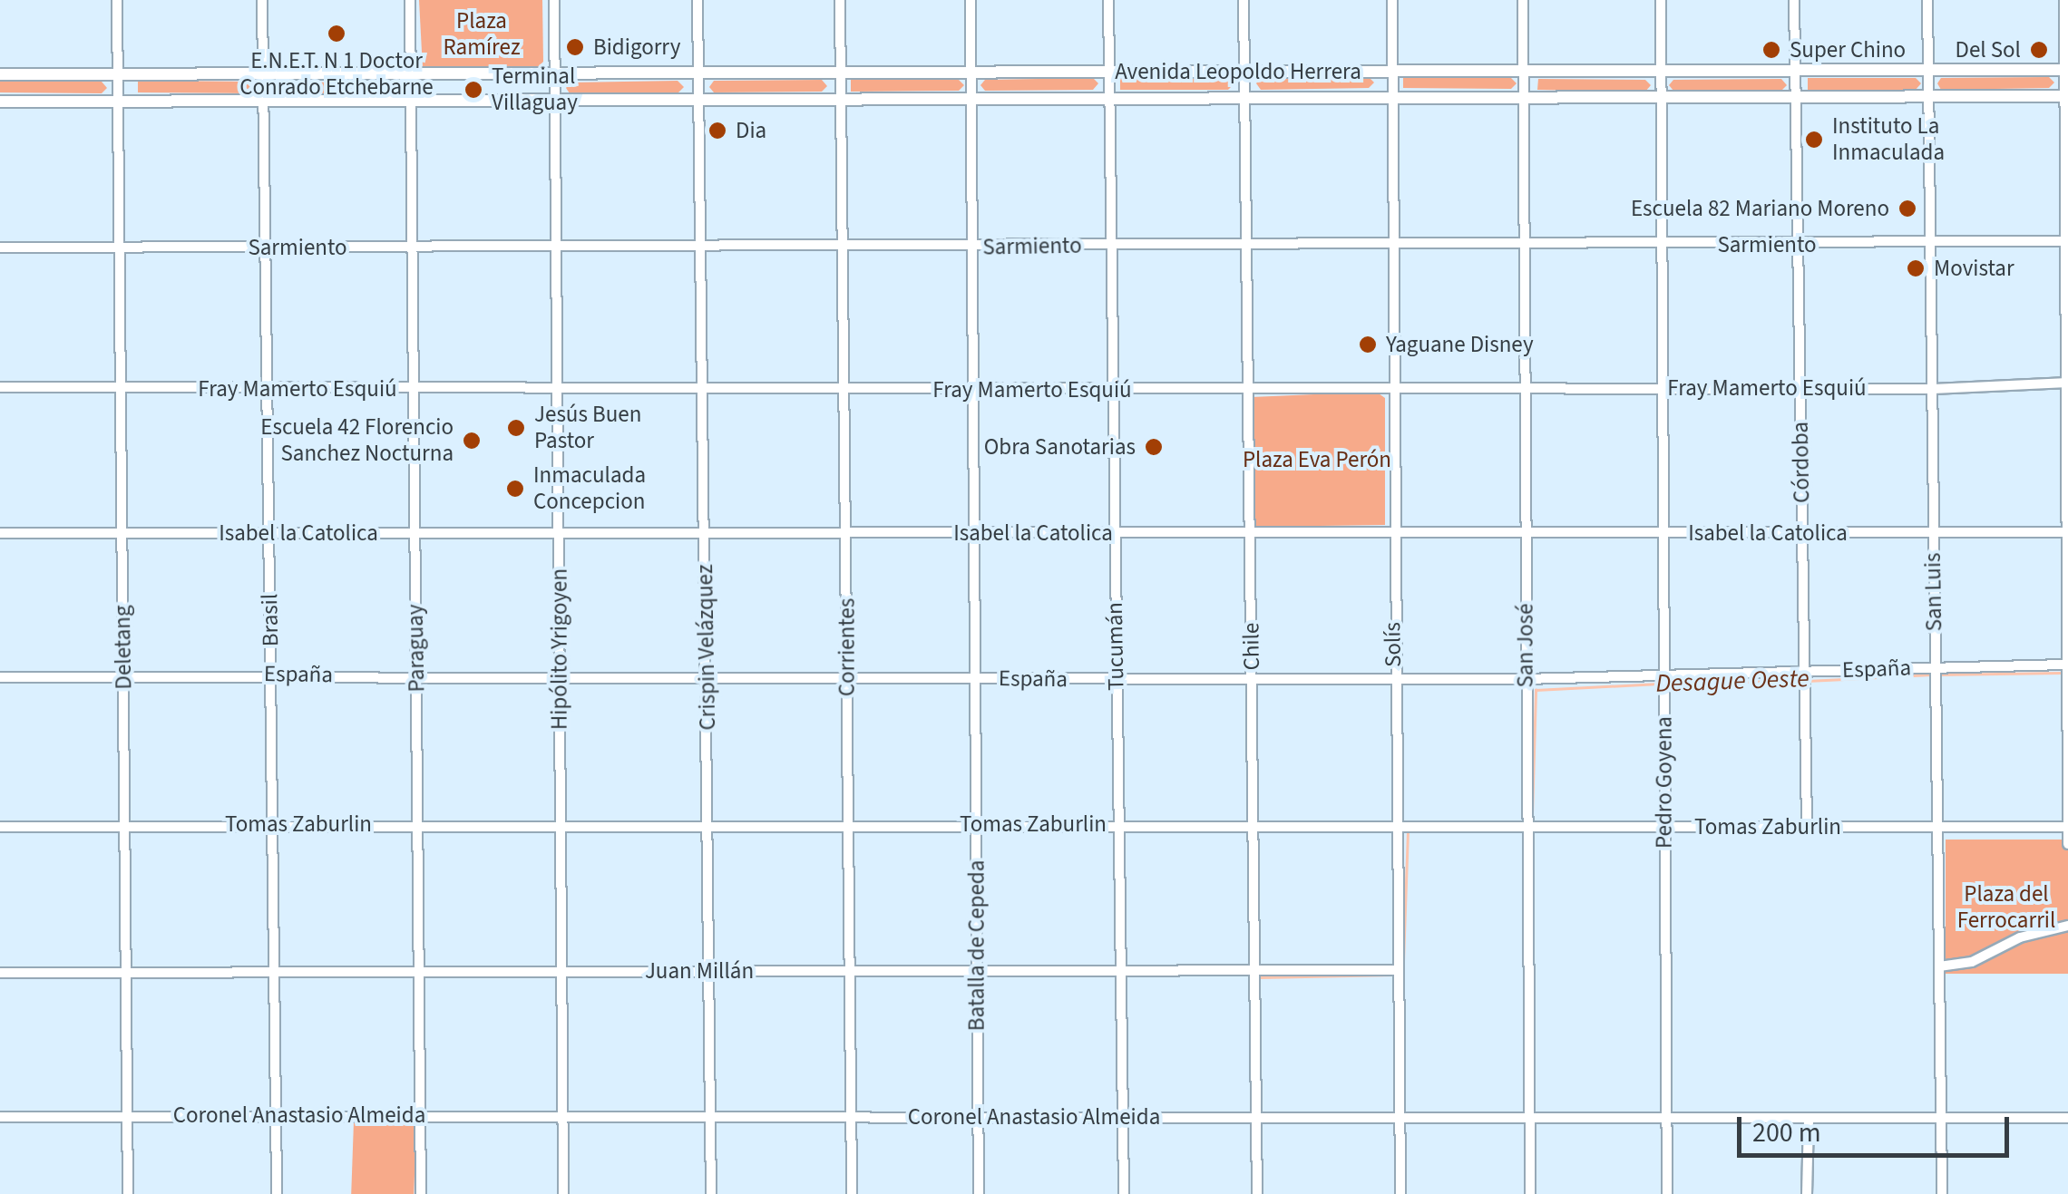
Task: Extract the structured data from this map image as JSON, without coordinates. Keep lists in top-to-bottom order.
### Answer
{
  "streets": {
    "street": [
      "Avenida Leopoldo Herrera",
      "Sarmiento",
      "Fray Mamerto Esquiú",
      "Córdoba",
      "Isabel la Catolica",
      "San Luis",
      "Brasil",
      "Solís",
      "San José",
      "Tucumán",
      "Chile",
      "Deletang",
      "Crispin Velázquez",
      "Corrientes",
      "Paraguay",
      "Hipólito Yrigoyen",
      "España",
      "Pedro Goyena",
      "Tomas Zaburlin",
      "Batalla de Cepeda",
      "Juan Millán",
      "Coronel Anastasio Almeida"
    ]
  },
  "crossings": [
    ["Avenida Leopoldo Herrera", "Córdoba"],
    ["Avenida Leopoldo Herrera", "San Luis"],
    ["Avenida Leopoldo Herrera", "Brasil"],
    ["Avenida Leopoldo Herrera", "Solís"],
    ["Avenida Leopoldo Herrera", "San José"],
    ["Avenida Leopoldo Herrera", "Tucumán"],
    ["Avenida Leopoldo Herrera", "Chile"],
    ["Avenida Leopoldo Herrera", "Deletang"],
    ["Avenida Leopoldo Herrera", "Crispin Velázquez"],
    ["Avenida Leopoldo Herrera", "Corrientes"],
    ["Avenida Leopoldo Herrera", "Paraguay"],
    ["Avenida Leopoldo Herrera", "Hipólito Yrigoyen"],
    ["Avenida Leopoldo Herrera", "Pedro Goyena"],
    ["Avenida Leopoldo Herrera", "Batalla de Cepeda"],
    ["Sarmiento", "Córdoba"],
    ["Sarmiento", "San Luis"],
    ["Sarmiento", "Brasil"],
    ["Sarmiento", "Solís"],
    ["Sarmiento", "San José"],
    ["Sarmiento", "Tucumán"],
    ["Sarmiento", "Chile"],
    ["Sarmiento", "Deletang"],
    ["Sarmiento", "Crispin Velázquez"],
    ["Sarmiento", "Corrientes"],
    ["Sarmiento", "Paraguay"],
    ["Sarmiento", "Hipólito Yrigoyen"],
    ["Sarmiento", "Pedro Goyena"],
    ["Sarmiento", "Batalla de Cepeda"],
    ["Fray Mamerto Esquiú", "Córdoba"],
    ["Fray Mamerto Esquiú", "San Luis"],
    ["Fray Mamerto Esquiú", "Brasil"],
    ["Fray Mamerto Esquiú", "Solís"],
    ["Fray Mamerto Esquiú", "San José"],
    ["Fray Mamerto Esquiú", "Tucumán"],
    ["Fray Mamerto Esquiú", "Chile"],
    ["Fray Mamerto Esquiú", "Deletang"],
    ["Fray Mamerto Esquiú", "Crispin Velázquez"],
    ["Fray Mamerto Esquiú", "Corrientes"],
    ["Fray Mamerto Esquiú", "Paraguay"],
    ["Fray Mamerto Esquiú", "Hipólito Yrigoyen"],
    ["Fray Mamerto Esquiú", "Pedro Goyena"],
    ["Fray Mamerto Esquiú", "Batalla de Cepeda"],
    ["Córdoba", "Isabel la Catolica"],
    ["Córdoba", "España"],
    ["Córdoba", "Tomas Zaburlin"],
    ["Isabel la Catolica", "San Luis"],
    ["Isabel la Catolica", "Brasil"],
    ["Isabel la Catolica", "Solís"],
    ["Isabel la Catolica", "San José"],
    ["Isabel la Catolica", "Tucumán"],
    ["Isabel la Catolica", "Chile"],
    ["Isabel la Catolica", "Deletang"],
    ["Isabel la Catolica", "Crispin Velázquez"],
    ["Isabel la Catolica", "Corrientes"],
    ["Isabel la Catolica", "Paraguay"],
    ["Isabel la Catolica", "Hipólito Yrigoyen"],
    ["Isabel la Catolica", "Pedro Goyena"],
    ["Isabel la Catolica", "Batalla de Cepeda"],
    ["San Luis", "España"],
    ["San Luis", "Tomas Zaburlin"],
    ["San Luis", "Coronel Anastasio Almeida"],
    ["Brasil", "España"],
    ["Brasil", "Tomas Zaburlin"],
    ["Brasil", "Juan Millán"],
    ["Brasil", "Coronel Anastasio Almeida"],
    ["Solís", "España"],
    ["Solís", "Tomas Zaburlin"],
    ["Solís", "Juan Millán"],
    ["Solís", "Coronel Anastasio Almeida"],
    ["San José", "España"],
    ["San José", "Tomas Zaburlin"],
    ["San José", "Coronel Anastasio Almeida"],
    ["Tucumán", "España"],
    ["Tucumán", "Tomas Zaburlin"],
    ["Tucumán", "Juan Millán"],
    ["Tucumán", "Coronel Anastasio Almeida"],
    ["Chile", "España"],
    ["Chile", "Tomas Zaburlin"],
    ["Chile", "Juan Millán"],
    ["Chile", "Coronel Anastasio Almeida"],
    ["Deletang", "España"],
    ["Deletang", "Tomas Zaburlin"],
    ["Deletang", "Juan Millán"],
    ["Deletang", "Coronel Anastasio Almeida"],
    ["Crispin Velázquez", "España"],
    ["Crispin Velázquez", "Tomas Zaburlin"],
    ["Crispin Velázquez", "Juan Millán"],
    ["Crispin Velázquez", "Coronel Anastasio Almeida"],
    ["Corrientes", "España"],
    ["Corrientes", "Tomas Zaburlin"],
    ["Corrientes", "Juan Millán"],
    ["Corrientes", "Coronel Anastasio Almeida"],
    ["Paraguay", "España"],
    ["Paraguay", "Tomas Zaburlin"],
    ["Paraguay", "Juan Millán"],
    ["Paraguay", "Coronel Anastasio Almeida"],
    ["Hipólito Yrigoyen", "España"],
    ["Hipólito Yrigoyen", "Tomas Zaburlin"],
    ["Hipólito Yrigoyen", "Juan Millán"],
    ["Hipólito Yrigoyen", "Coronel Anastasio Almeida"],
    ["España", "Pedro Goyena"],
    ["España", "Batalla de Cepeda"],
    ["Pedro Goyena", "Tomas Zaburlin"],
    ["Pedro Goyena", "Coronel Anastasio Almeida"],
    ["Tomas Zaburlin", "Batalla de Cepeda"],
    ["Batalla de Cepeda", "Juan Millán"],
    ["Batalla de Cepeda", "Coronel Anastasio Almeida"]
  ],
  "water": ["Desague Oeste"],
  "parks": ["Plaza Ramírez", "Plaza Eva Perón", "Plaza del Ferrocarril"],
  "places": [
    "E.N.E.T. N 1 Doctor Conrado Etchebarne",
    "Bidigorry",
    "Super Chino",
    "Del Sol",
    "Terminal Villaguay",
    "Dia",
    "Instituto La Inmaculada",
    "Escuela 82 Mariano Moreno",
    "Movistar",
    "Yaguane Disney",
    "Jesús Buen Pastor",
    "Escuela 42 Florencio Sanchez Nocturna",
    "Obra Sanotarias",
    "Inmaculada Concepcion"
  ],
  "scale_bar": "200 m"
}
